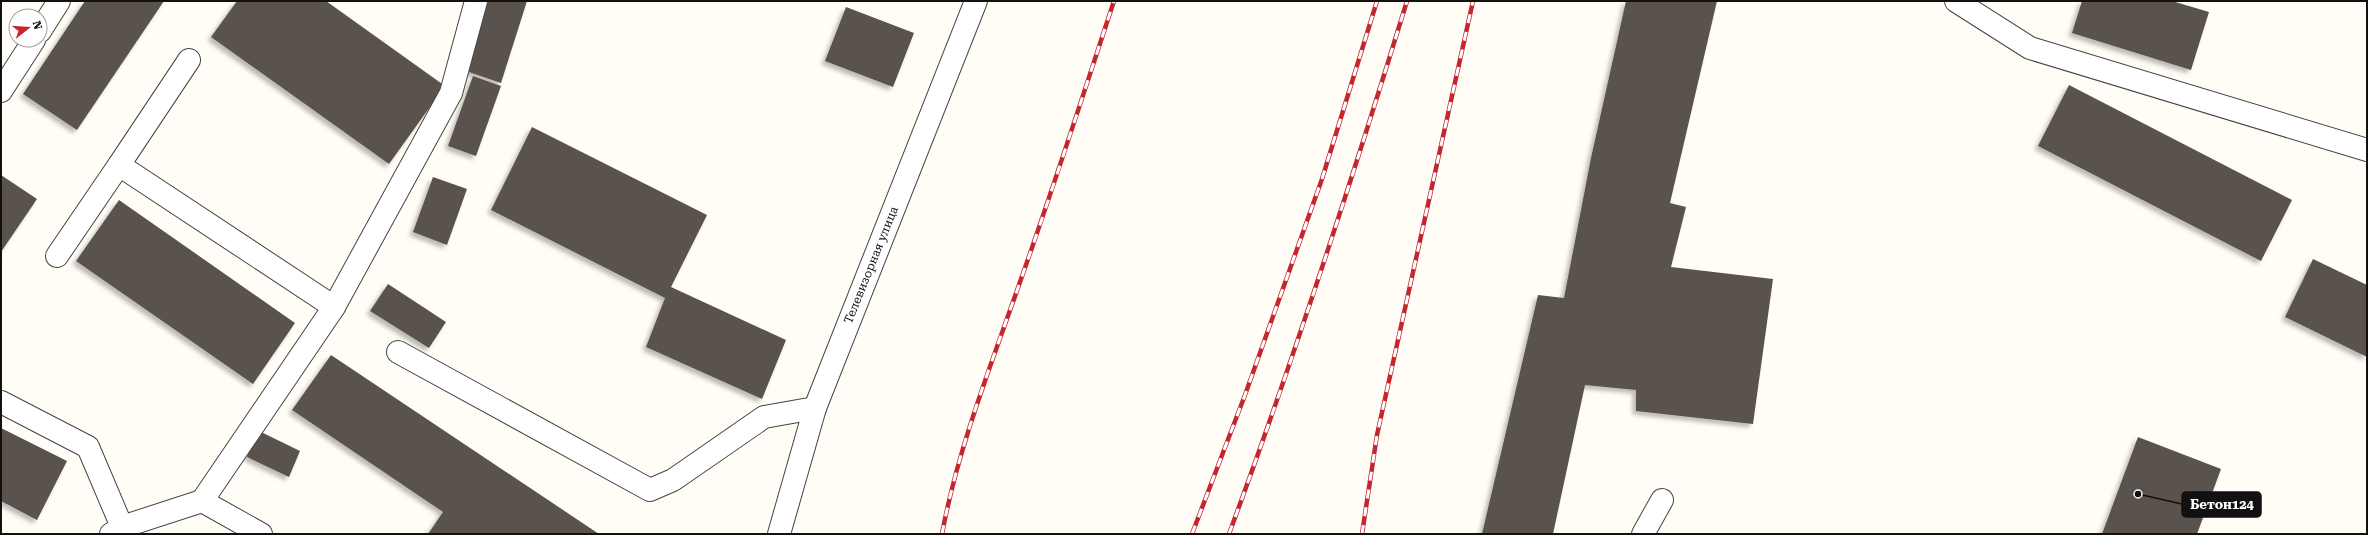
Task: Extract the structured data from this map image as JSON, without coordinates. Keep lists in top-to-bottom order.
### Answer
{
  "streets": {
    "lane": ["Телевизорная улица"]
  },
  "places": ["Бетон124"],
  "north": "right"
}
